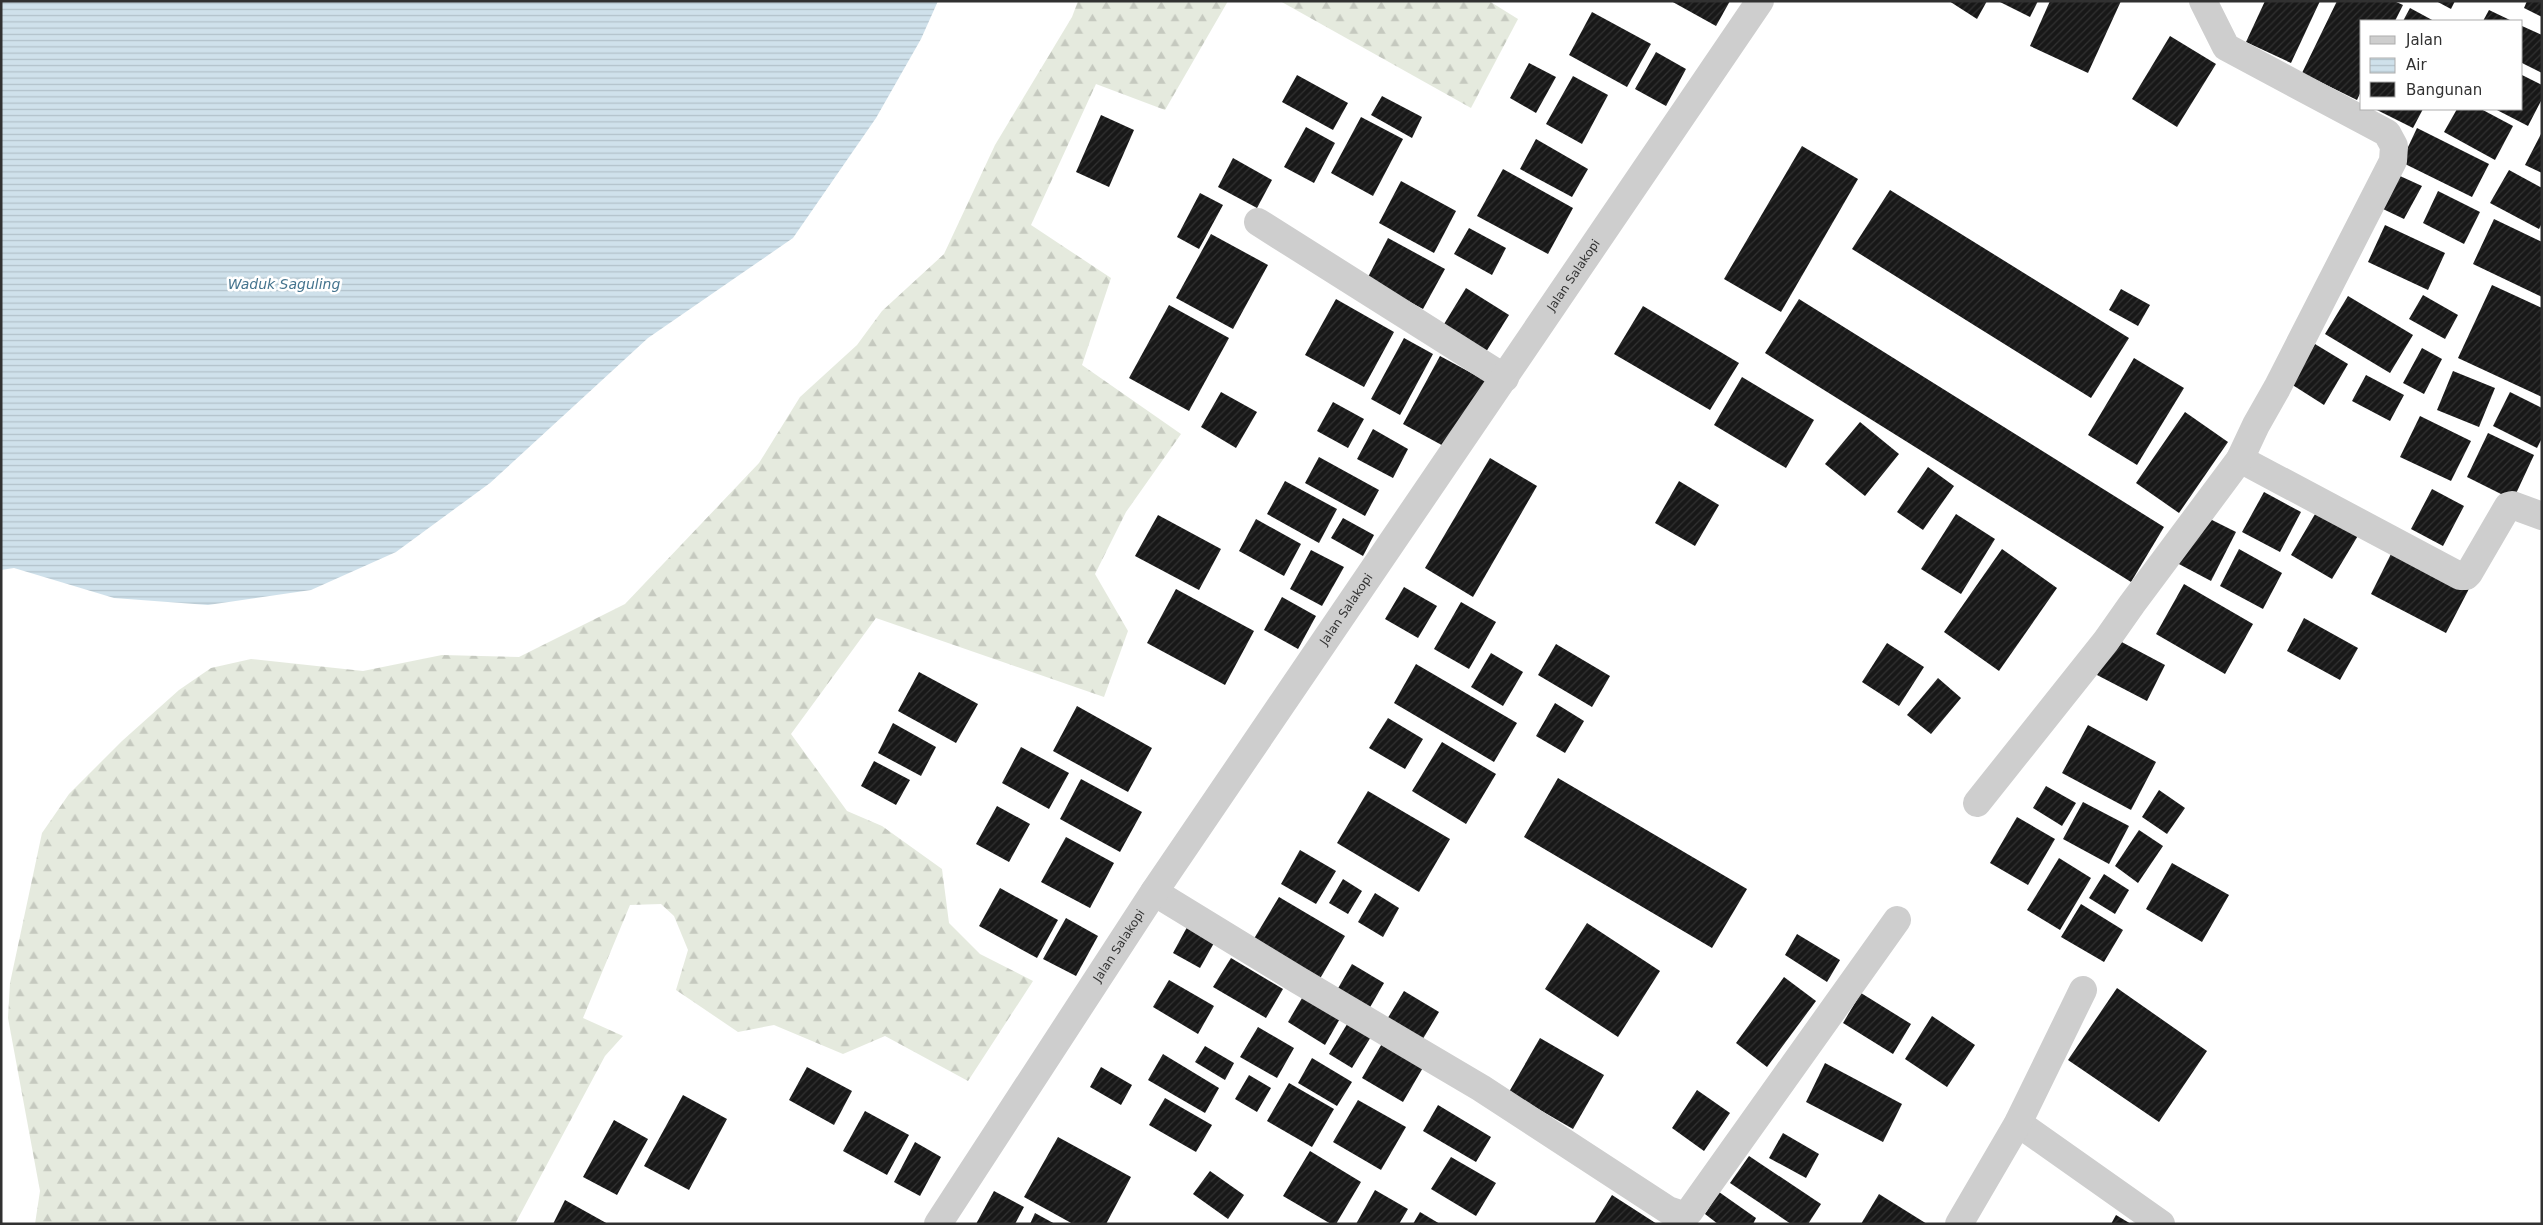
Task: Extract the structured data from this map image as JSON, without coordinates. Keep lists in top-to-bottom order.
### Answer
{
  "streets": {
    "street": ["Jalan Salakopi"]
  },
  "water": ["Waduk Saguling"],
  "legend": ["Jalan", "Air", "Bangunan"]
}
